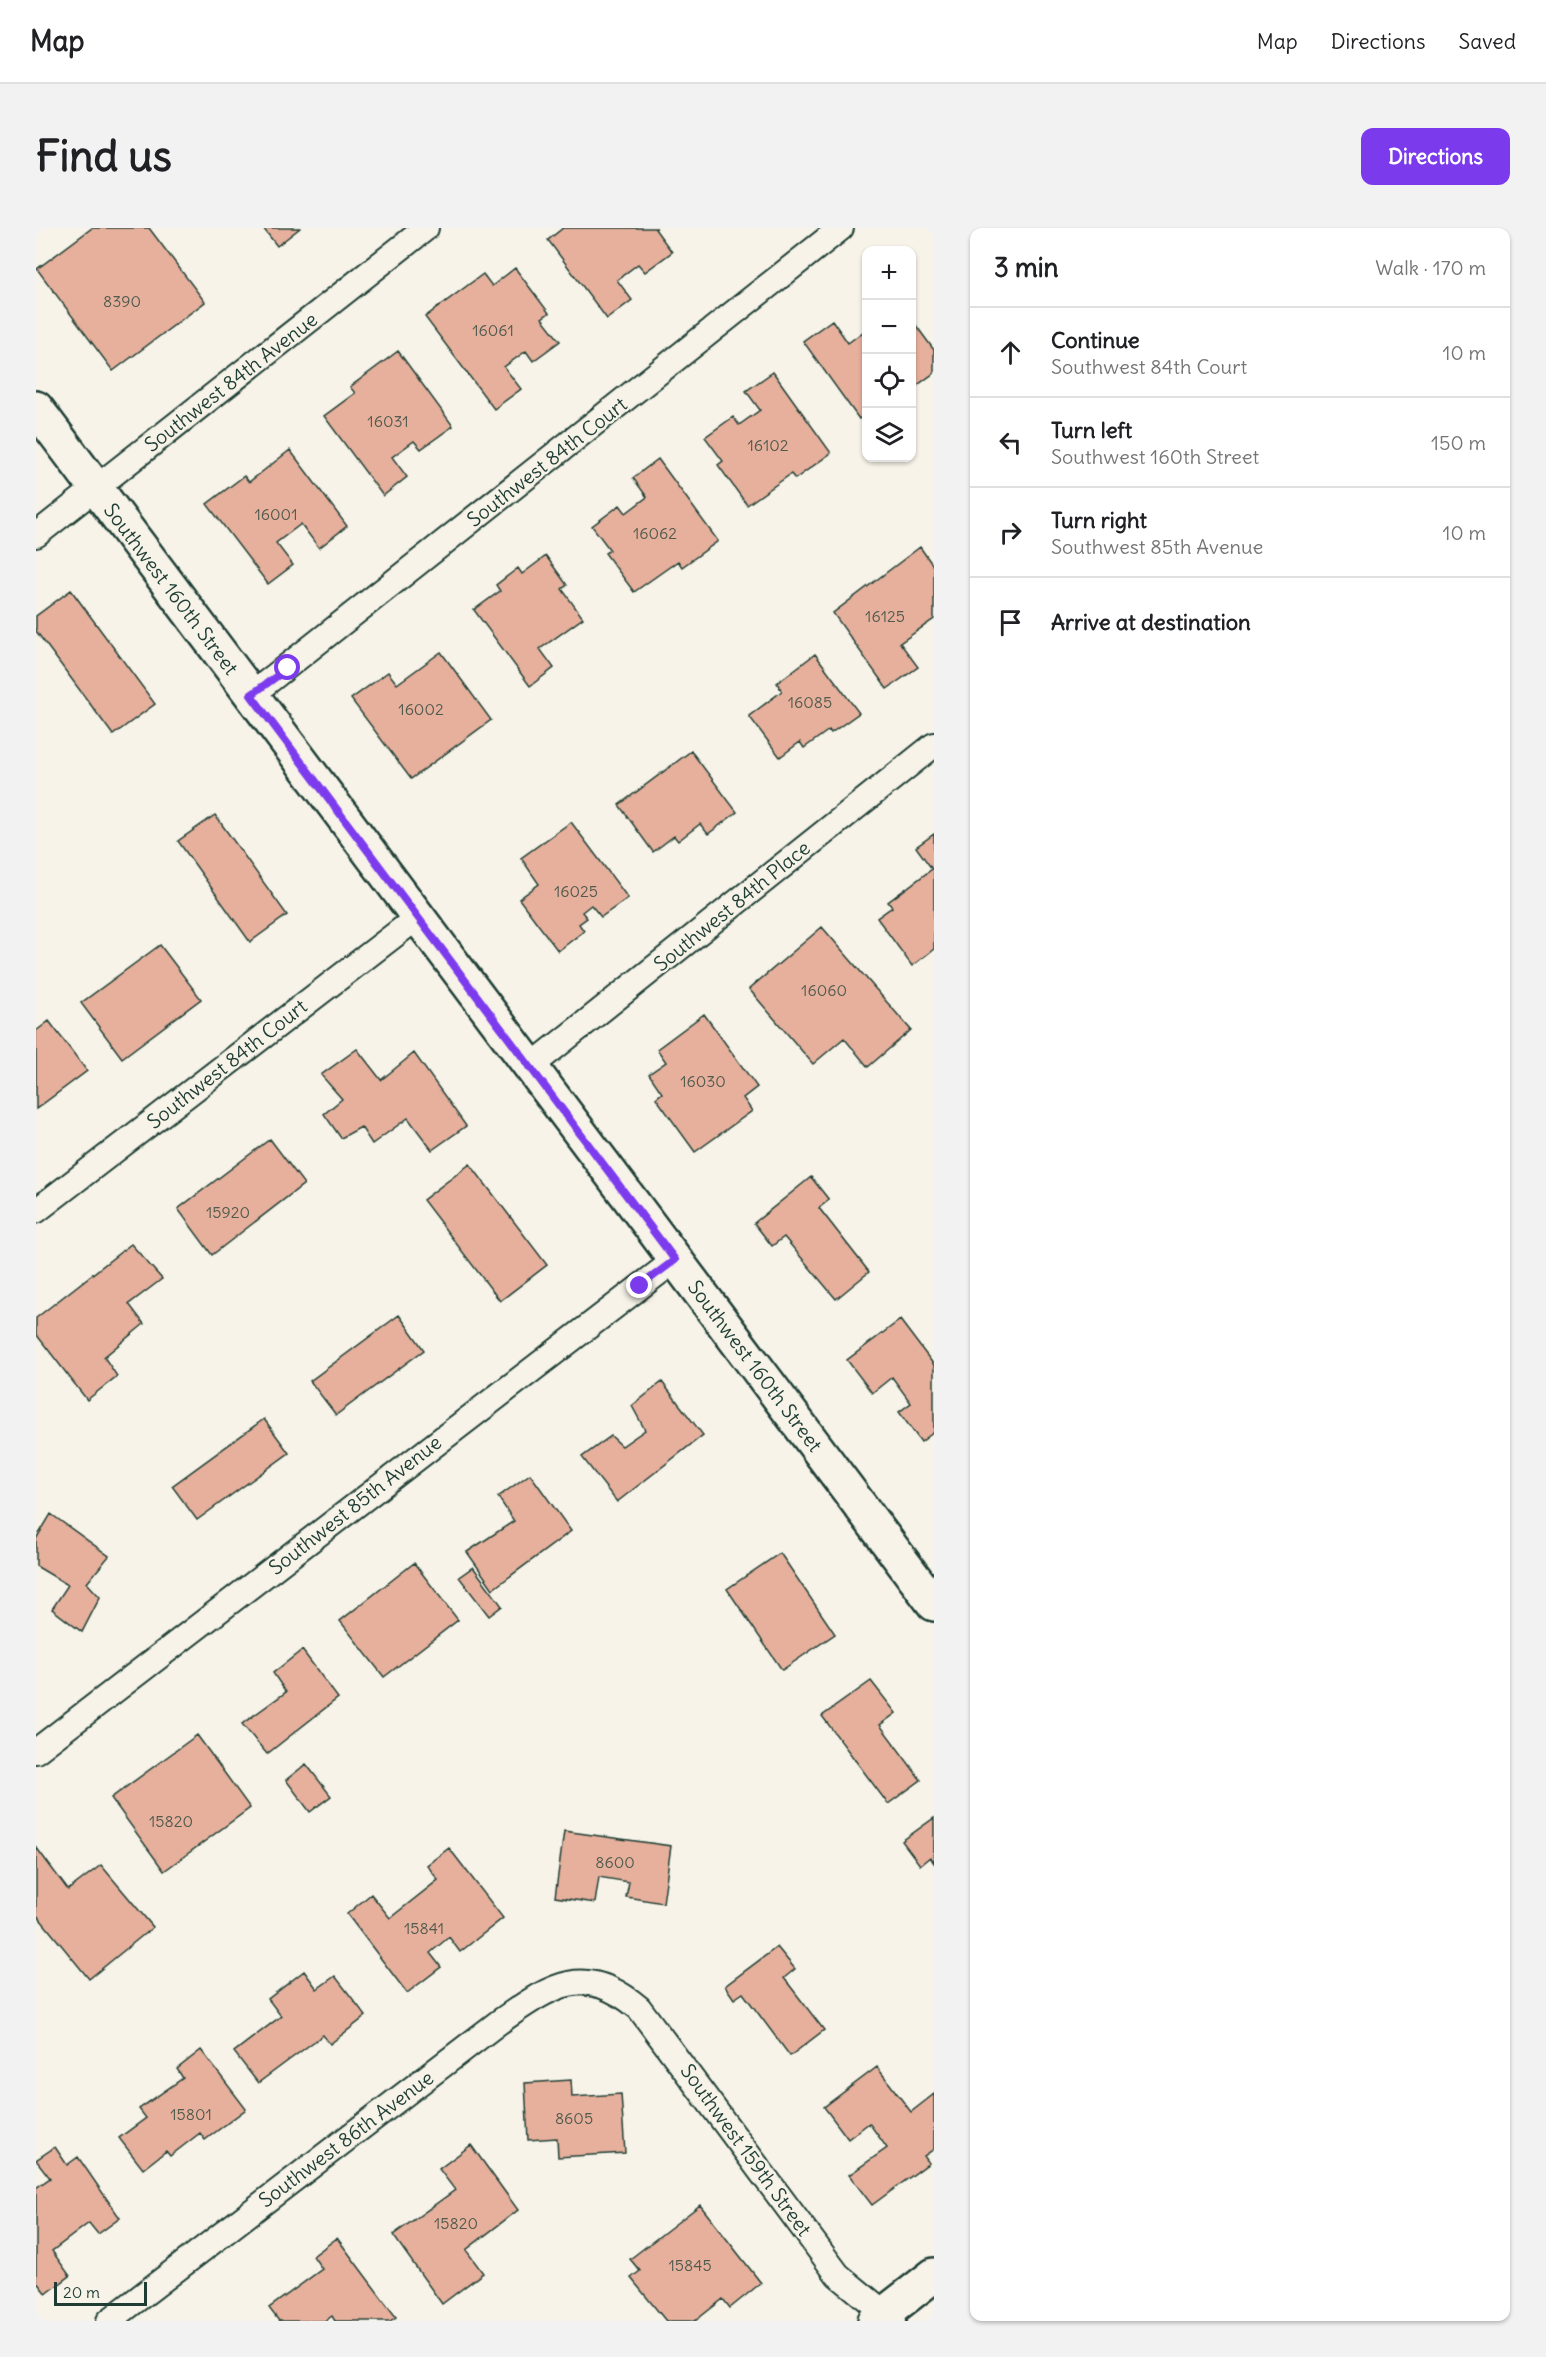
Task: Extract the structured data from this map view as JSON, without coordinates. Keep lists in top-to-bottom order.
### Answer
{
  "streets": {
    "street": [
      "Southwest 84th Avenue",
      "Southwest 84th Court",
      "Southwest 160th Street",
      "Southwest 84th Place",
      "Southwest 85th Avenue",
      "Southwest 86th Avenue",
      "Southwest 159th Street"
    ]
  },
  "crossings": [
    ["Southwest 84th Avenue", "Southwest 160th Street"],
    ["Southwest 84th Court", "Southwest 160th Street"],
    ["Southwest 160th Street", "Southwest 84th Place"],
    ["Southwest 160th Street", "Southwest 85th Avenue"],
    ["Southwest 86th Avenue", "Southwest 159th Street"]
  ],
  "house_numbers": [
    "8390",
    "16061",
    "16031",
    "16102",
    "16001",
    "16062",
    "16125",
    "16085",
    "16002",
    "16025",
    "16060",
    "16030",
    "15920",
    "15820",
    "8600",
    "15841",
    "15801",
    "8605",
    "15820",
    "15845"
  ],
  "scale_bar": "20 m",
  "page": {
    "header": "Map",
    "nav": ["Map", "Directions", "Saved"],
    "buttons": "Directions",
    "title": "Find us",
    "heading": ["3 min", "Walk · 170 m"],
    "map_buttons": ["+", "−"],
    "list": [
      ["Continue", "Southwest 84th Court", "10 m"],
      ["Turn left", "Southwest 160th Street", "150 m"],
      ["Turn right", "Southwest 85th Avenue", "10 m"],
      "Arrive at destination"
    ],
    "scale": "20 m"
  }
}
